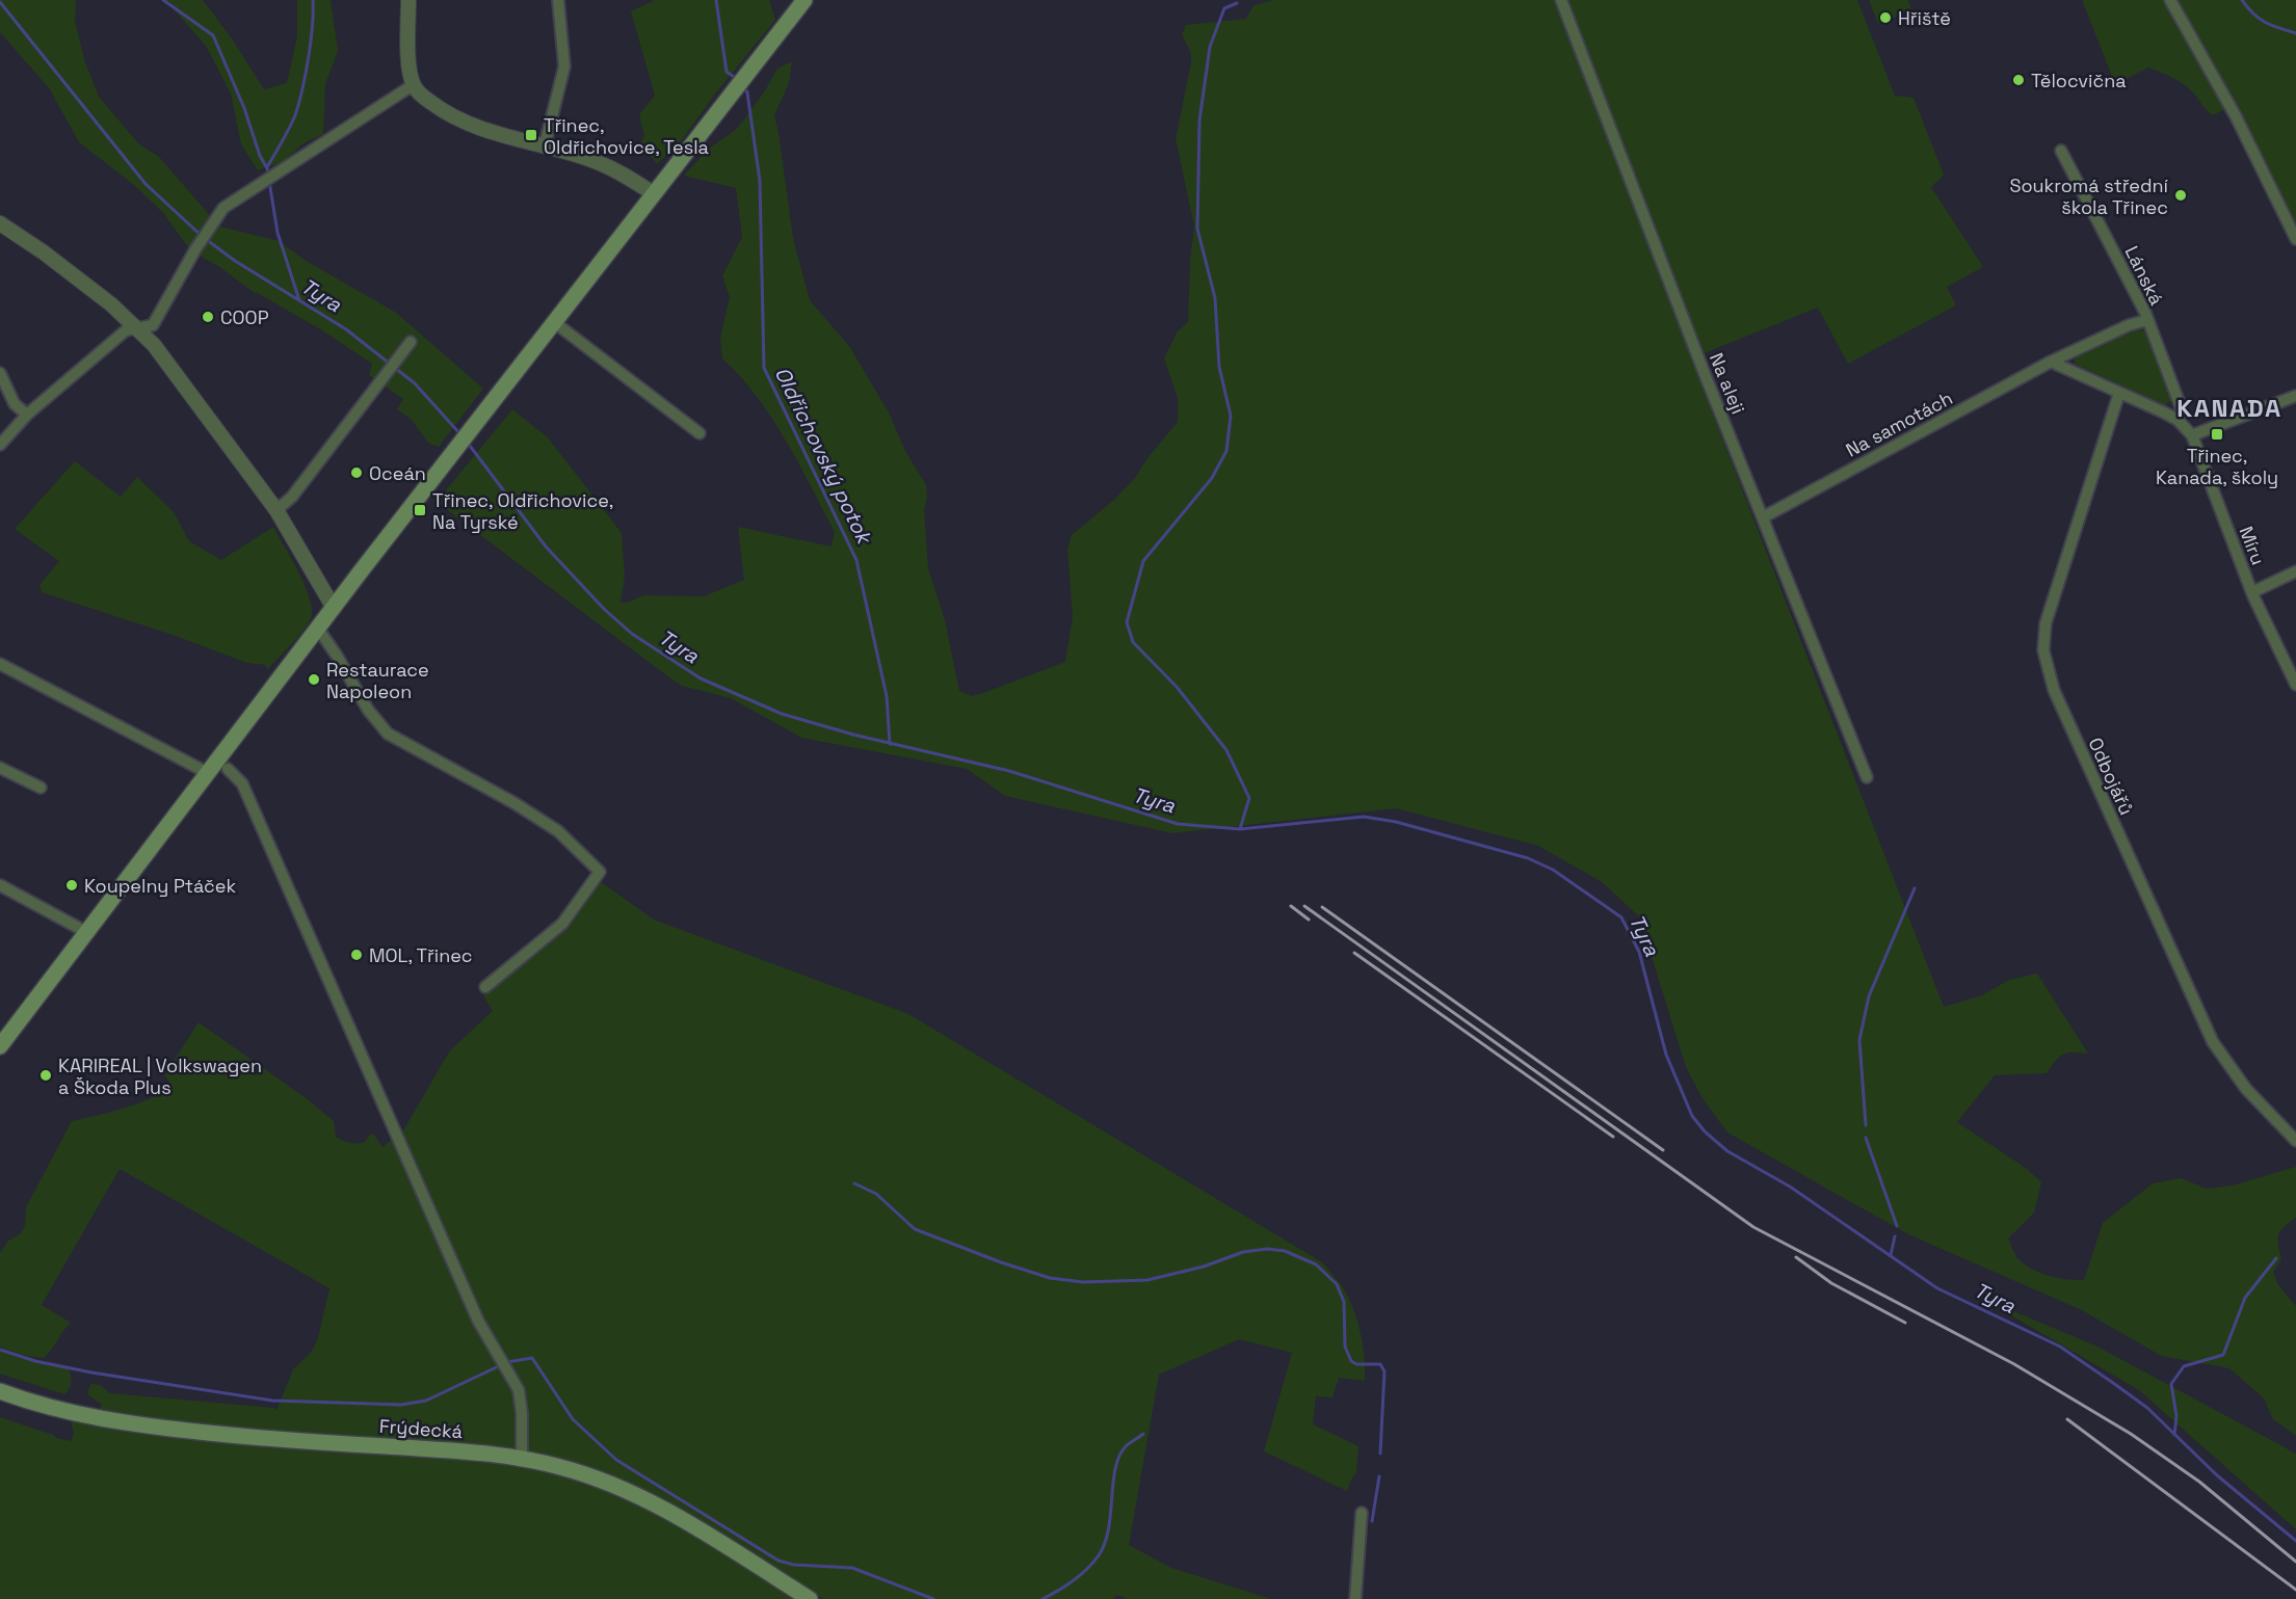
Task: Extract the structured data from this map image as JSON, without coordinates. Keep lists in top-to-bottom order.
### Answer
{
  "streets": {
    "main road": ["Frýdecká"],
    "street": [
      "Lánská",
      "Na aleji",
      "Na samotách",
      "Míru",
      "Odbojářů"
    ]
  },
  "crossings": [
    ["Lánská", "Na samotách"],
    ["Lánská", "Míru"],
    ["Na aleji", "Na samotách"]
  ],
  "districts": ["KANADA"],
  "water": ["Tyra", "Oldřichovský potok"],
  "places": {
    "other": [
      "Hřiště",
      "Tělocvična",
      "Soukromá střední škola Třinec",
      "COOP",
      "Oceán",
      "Restaurace Napoleon",
      "Koupelny Ptáček",
      "MOL, Třinec",
      "KARIREAL | Volkswagen a Škoda Plus"
    ],
    "transit": ["Třinec, Oldřichovice, Tesla", "Třinec, Kanada, školy", "Třinec, Oldřichovice, Na Tyrské"]
  }
}
